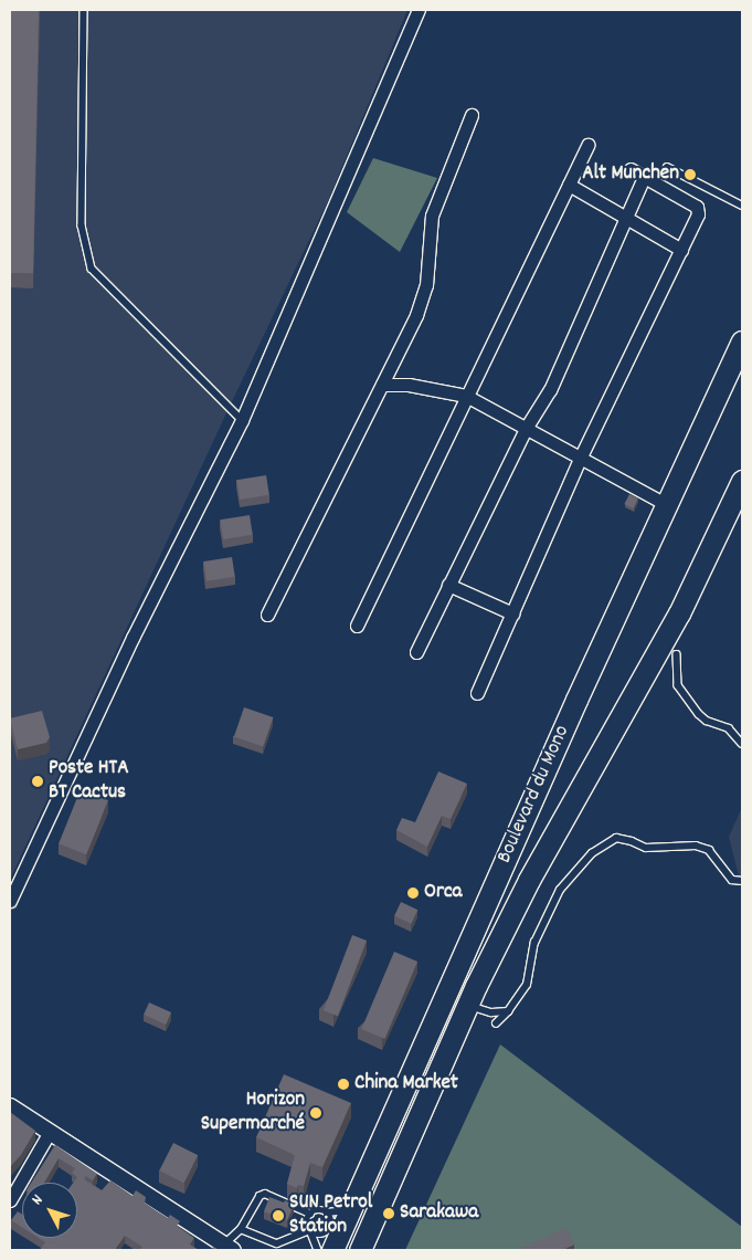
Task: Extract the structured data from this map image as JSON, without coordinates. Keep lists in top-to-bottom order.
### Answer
{
  "streets": {
    "highway": ["Boulevard du Mono"]
  },
  "places": [
    "Alt Munchen",
    "Poste HTA BT Cactus",
    "Orca",
    "China Market",
    "Horizon Supermarché",
    "Sarakawa",
    "SUN Petrol Station"
  ],
  "north": "top left"
}
